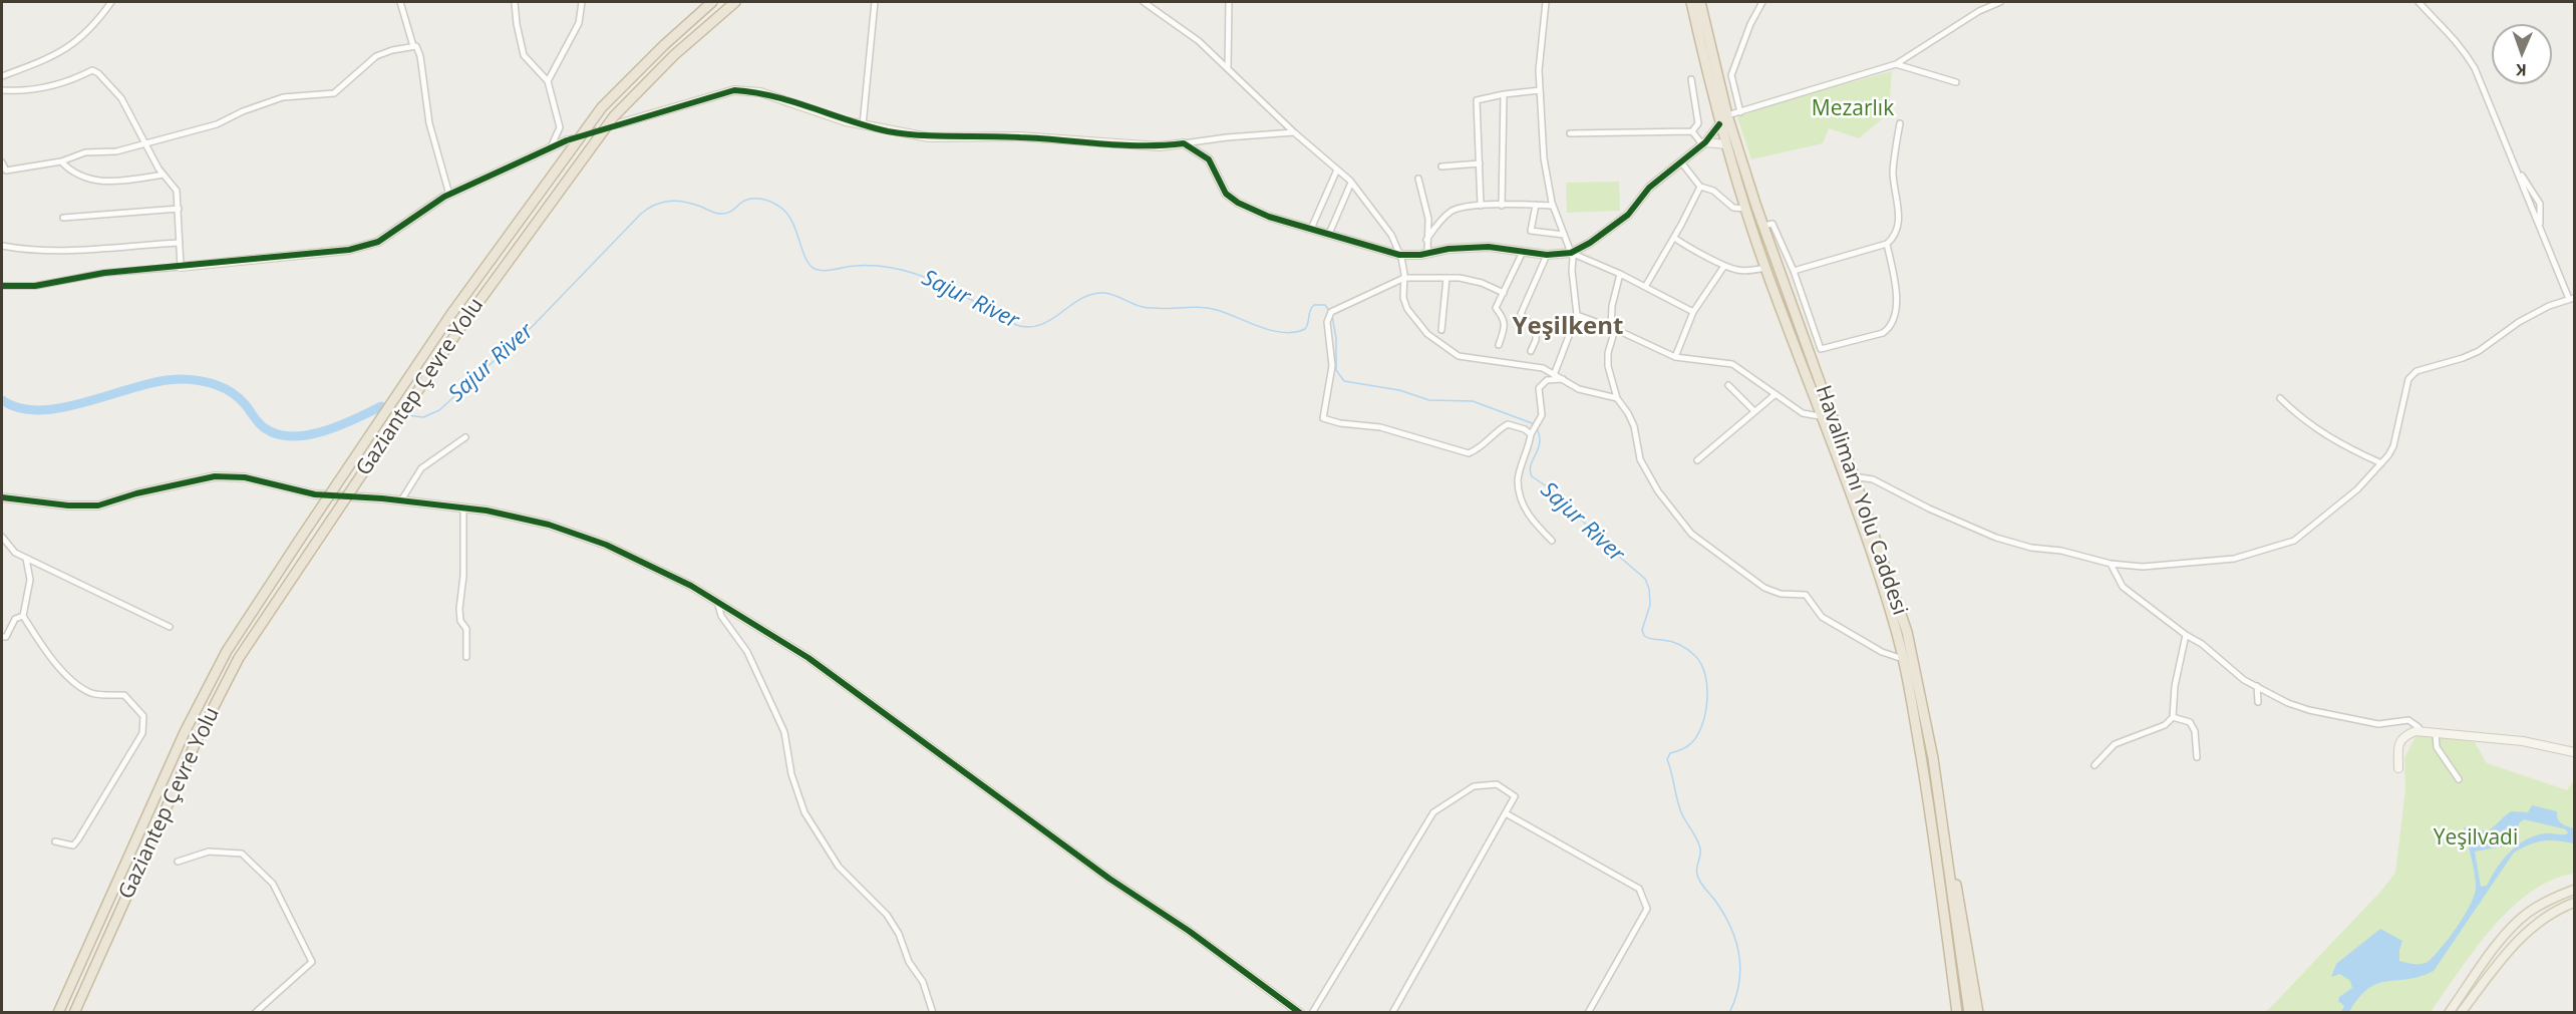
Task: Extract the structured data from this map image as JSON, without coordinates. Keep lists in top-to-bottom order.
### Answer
{
  "streets": {
    "highway": ["Gaziantep Çevre Yolu", "Havalimanı Yolu Caddesi"]
  },
  "districts": ["Yeşilkent"],
  "water": ["Sajur River"],
  "parks": ["Mezarlık", "Yeşilvadi"],
  "north": "bottom"
}
